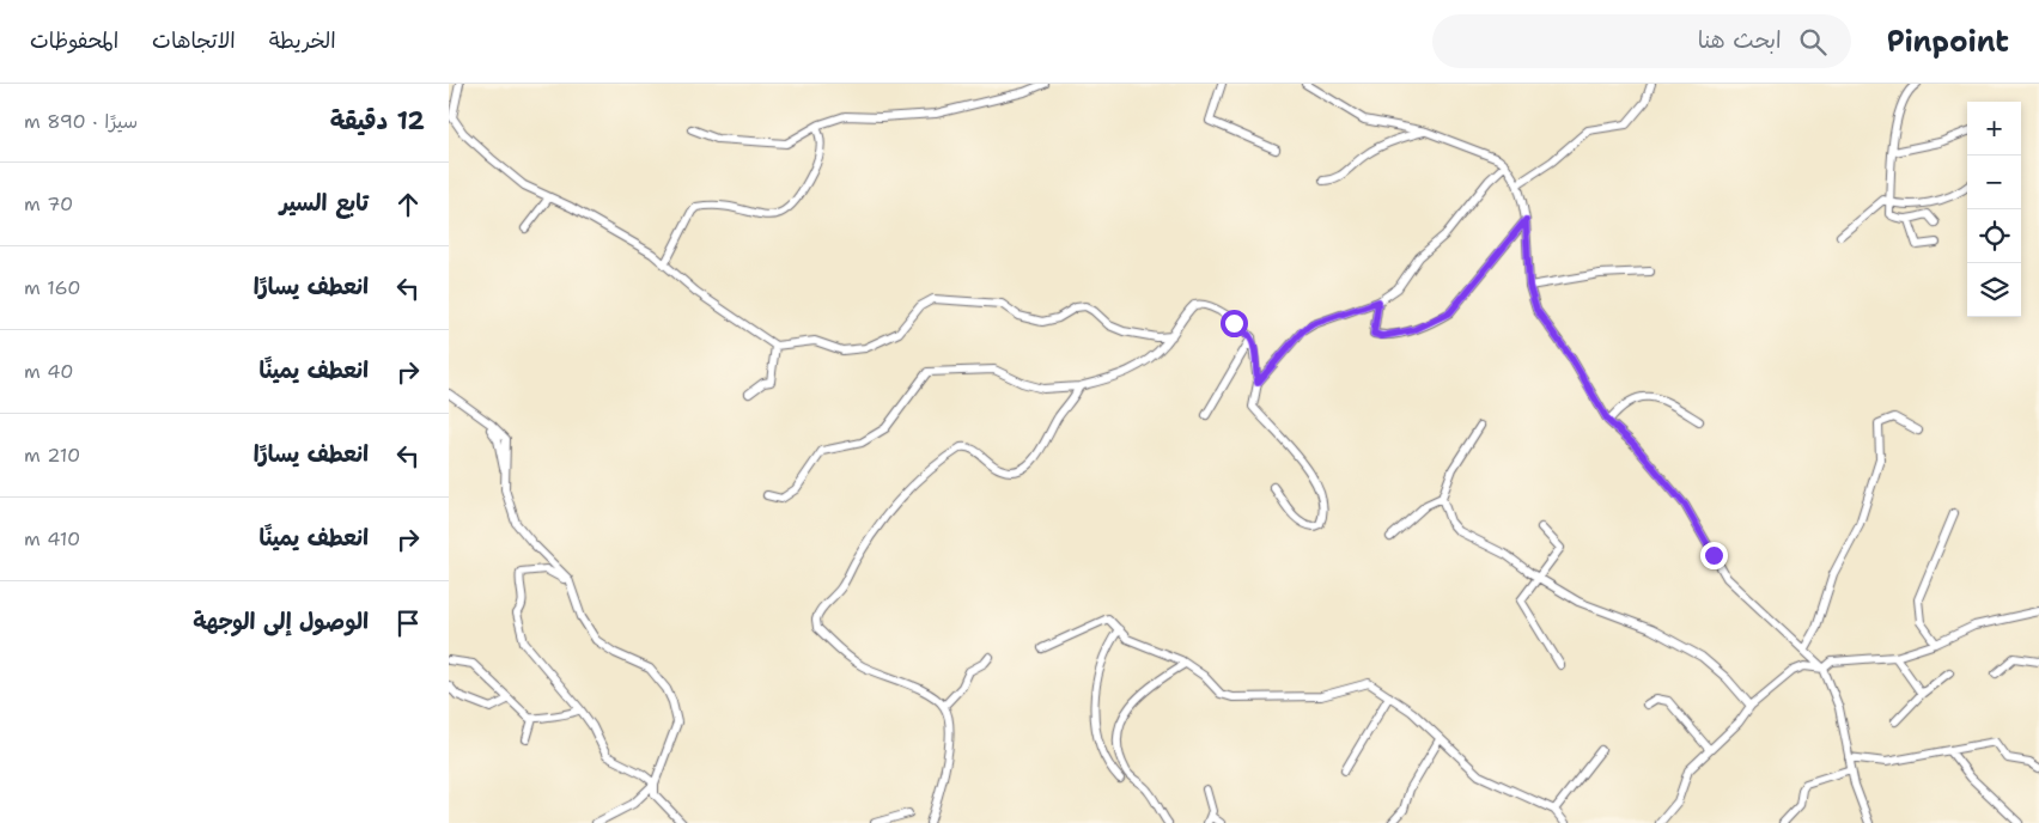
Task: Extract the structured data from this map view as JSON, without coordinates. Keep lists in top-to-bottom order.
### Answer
{
  "page": {
    "header": "Pinpoint",
    "search": "ابحث هنا",
    "nav": ["الخريطة", "الاتجاهات", "المحفوظات"],
    "heading": ["12 دقيقة", "سيرًا · 890 m"],
    "map_buttons": ["+", "−"],
    "list": [
      ["تابع السير", "70 m"],
      ["انعطف يسارًا", "160 m"],
      ["انعطف يمينًا", "40 m"],
      ["انعطف يسارًا", "210 m"],
      ["انعطف يمينًا", "410 m"],
      "الوصول إلى الوجهة"
    ]
  }
}
